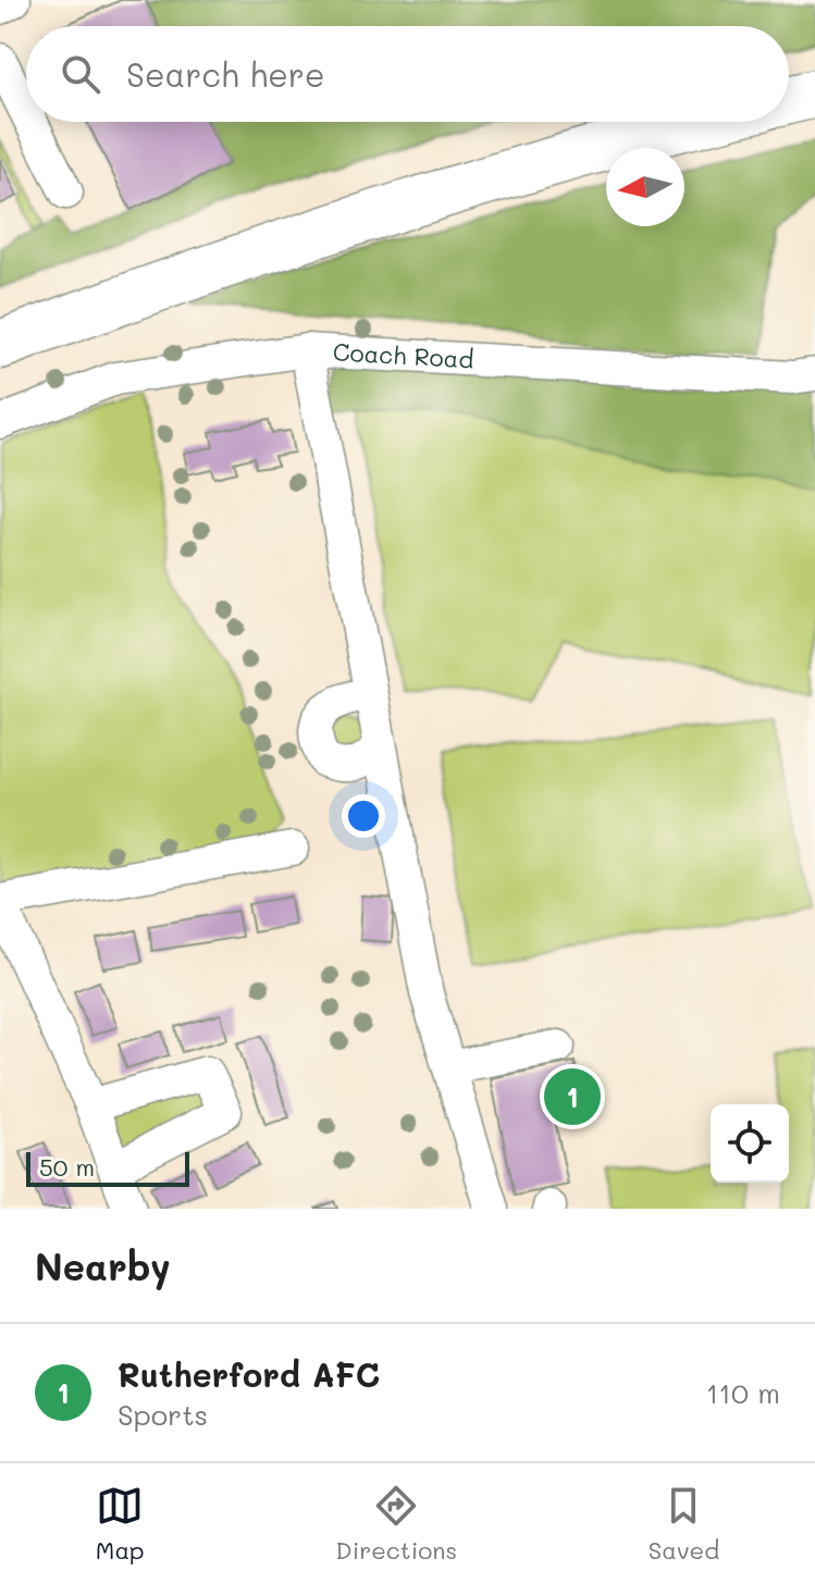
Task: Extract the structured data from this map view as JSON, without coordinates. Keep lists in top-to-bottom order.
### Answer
{
  "streets": {
    "street": ["Coach Road"]
  },
  "scale_bar": "50 m",
  "north": "left",
  "page": {
    "search": "Search here",
    "pins": "1",
    "scale": "50 m",
    "heading": "Nearby",
    "list": [
      {
        "mark": "1",
        "name": "Rutherford AFC",
        "note": "Sports",
        "value": "110 m"
      }
    ],
    "nav": ["Map", "Directions", "Saved"]
  }
}
